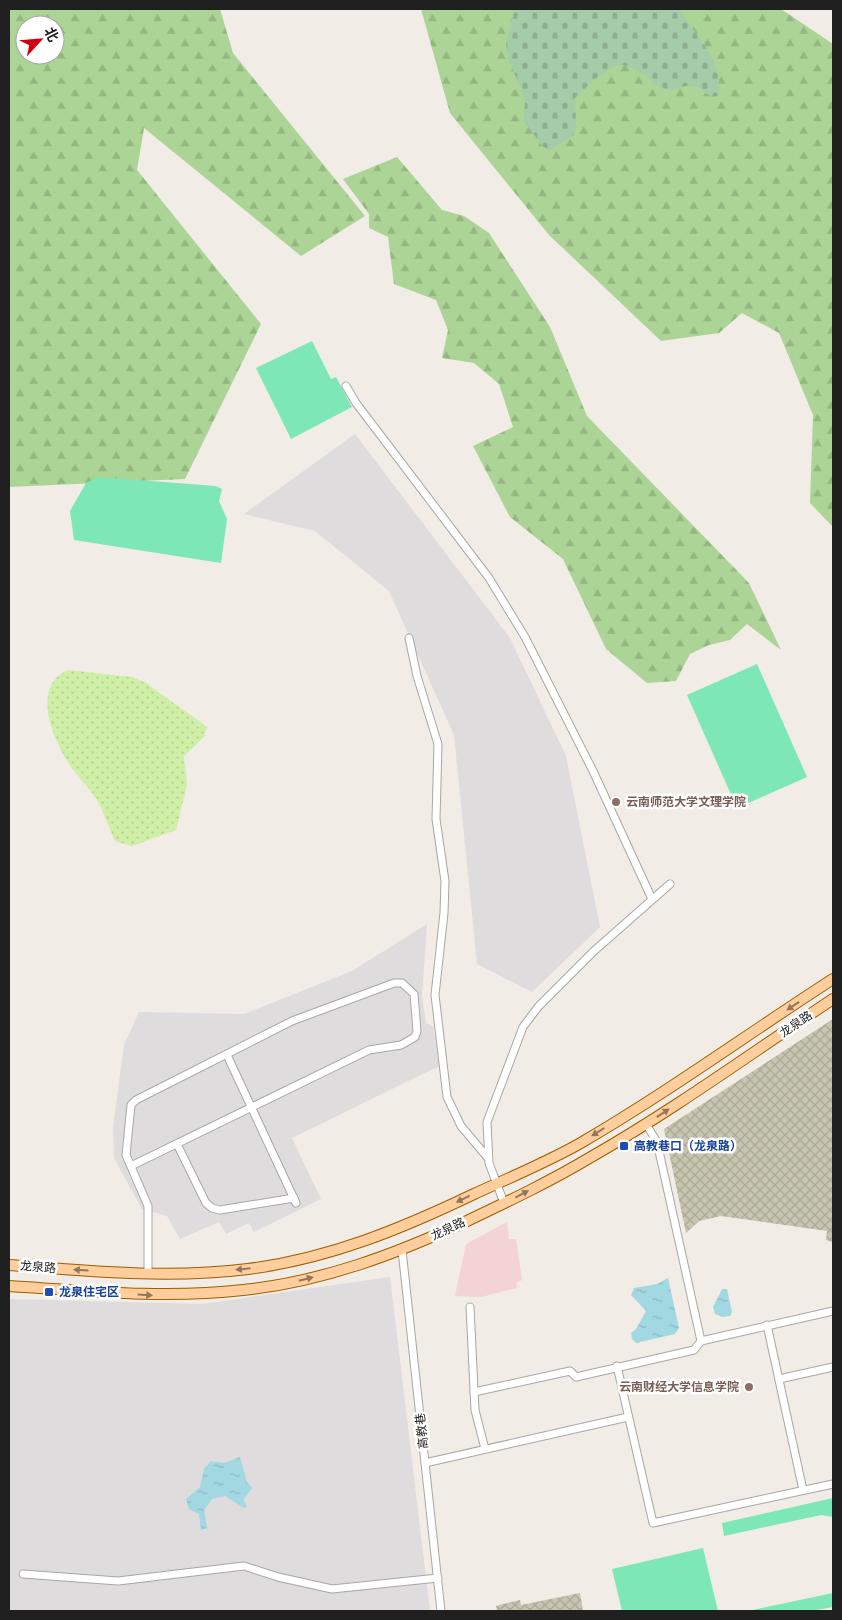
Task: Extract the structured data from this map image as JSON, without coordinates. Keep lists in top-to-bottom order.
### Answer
{
  "streets": {
    "main road": ["龙泉路"],
    "street": ["高教巷"]
  },
  "crossings": [
    ["龙泉路", "高教巷"]
  ],
  "places": {
    "other": ["云南师范大学文理学院", "云南财经大学信息学院"],
    "transit": ["高教巷口（龙泉路）", "龙泉住宅区"]
  },
  "north": "top right"
}
